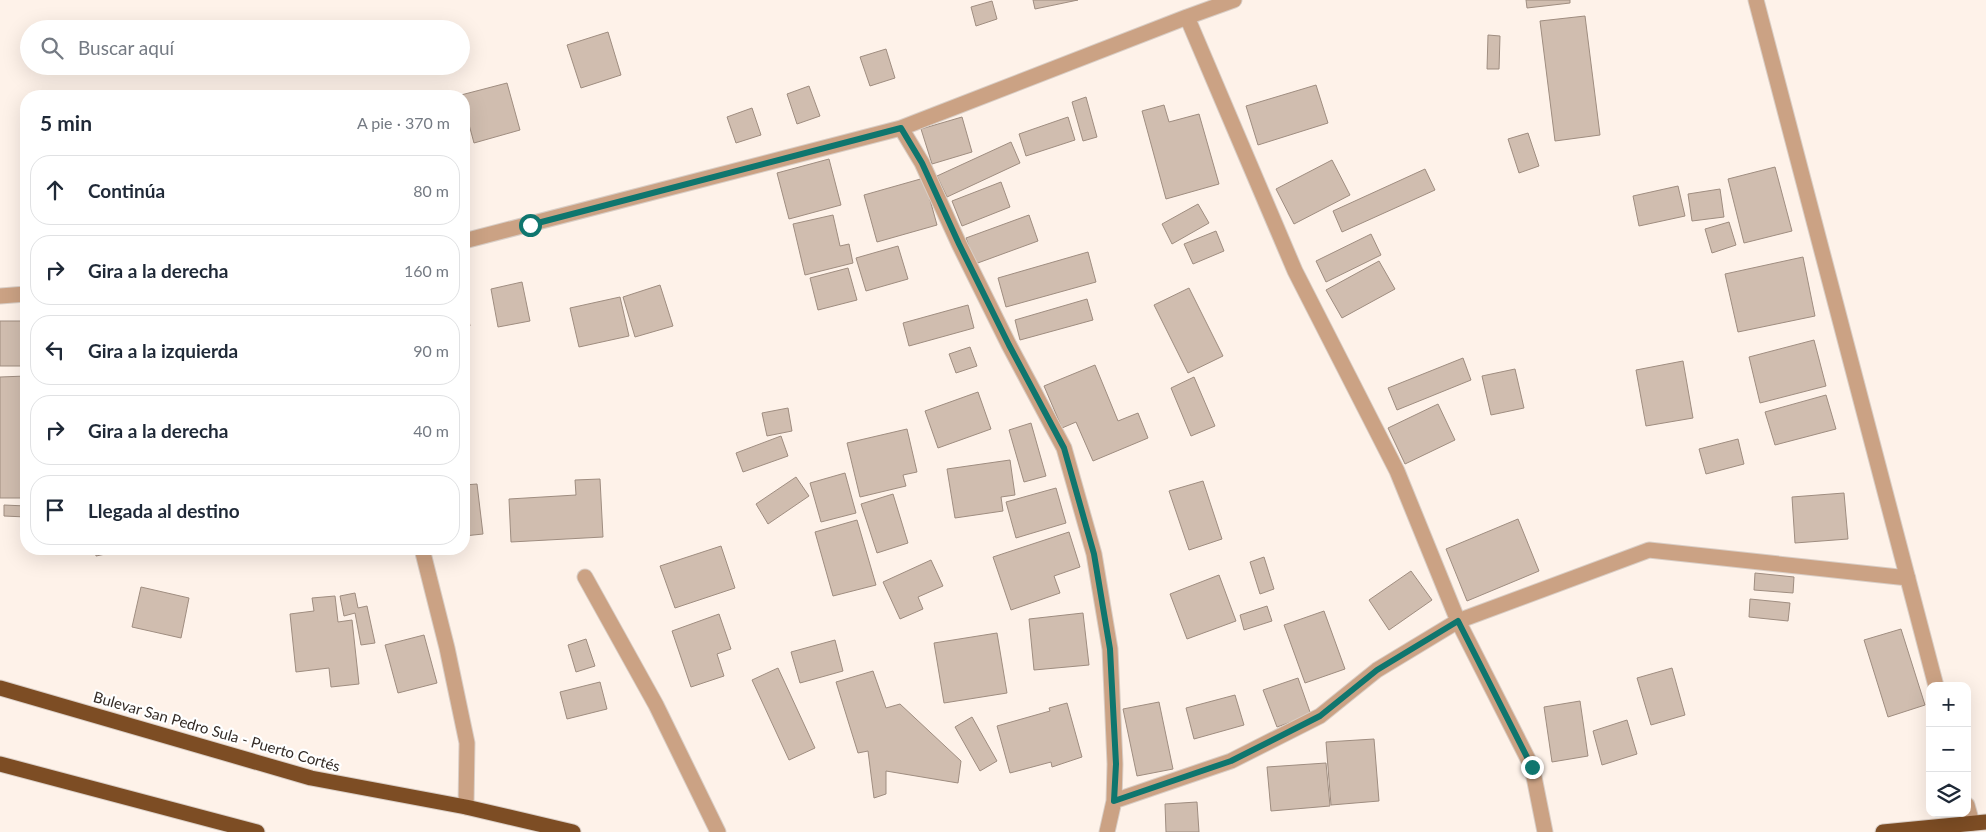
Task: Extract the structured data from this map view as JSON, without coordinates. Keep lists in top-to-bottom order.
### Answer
{
  "streets": {
    "highway": ["Bulevar San Pedro Sula - Puerto Cortés"]
  },
  "page": {
    "search": "Buscar aquí",
    "heading": ["5 min", "A pie · 370 m"],
    "list": [
      ["Continúa", "80 m"],
      ["Gira a la derecha", "160 m"],
      ["Gira a la izquierda", "90 m"],
      ["Gira a la derecha", "40 m"],
      "Llegada al destino"
    ],
    "map_buttons": ["+", "−"]
  }
}
